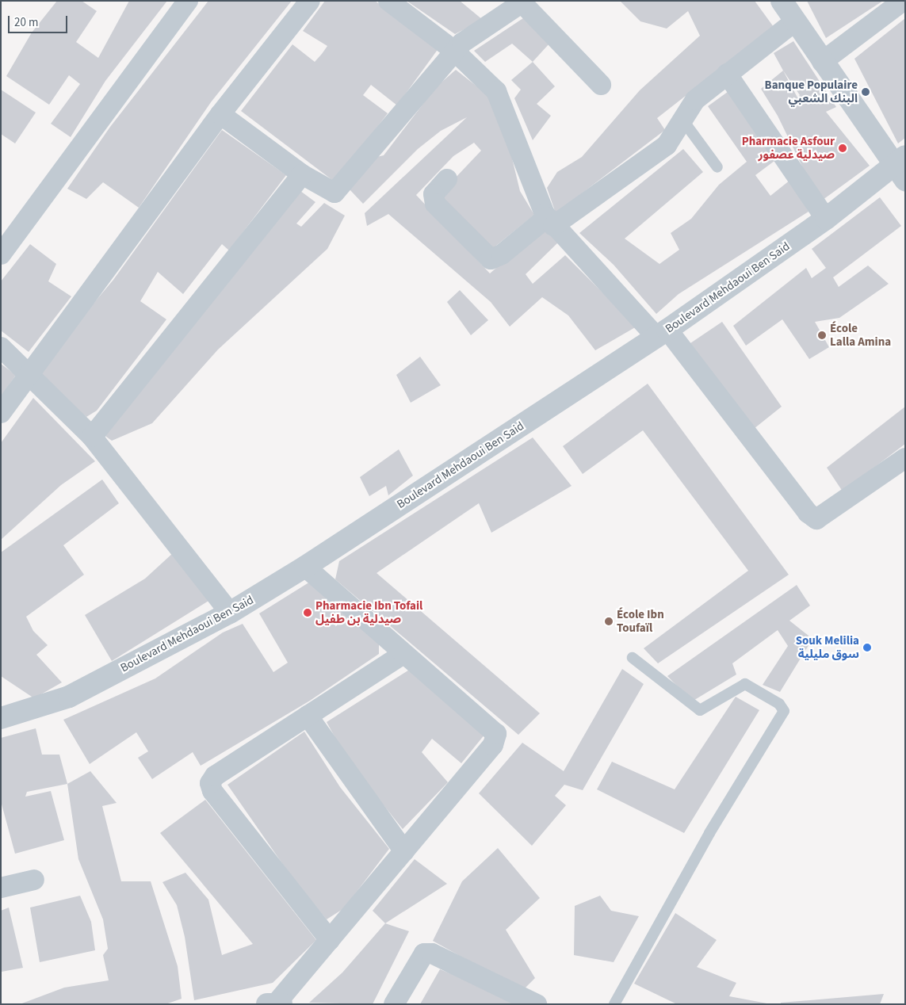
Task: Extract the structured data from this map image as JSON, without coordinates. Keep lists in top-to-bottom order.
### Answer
{
  "streets": {
    "street": ["Boulevard Mehdaoui Ben Said"]
  },
  "places": [
    "Banque Populaire البنك الشعبي",
    "Pharmacie Asfour صيدلية عصفور",
    "École Lalla Amina",
    "Pharmacie Ibn Tofail صيدلية بن طفيل",
    "École Ibn Toufaïl",
    "Souk Melilia سوق مليلية"
  ],
  "scale_bar": "20 m"
}
